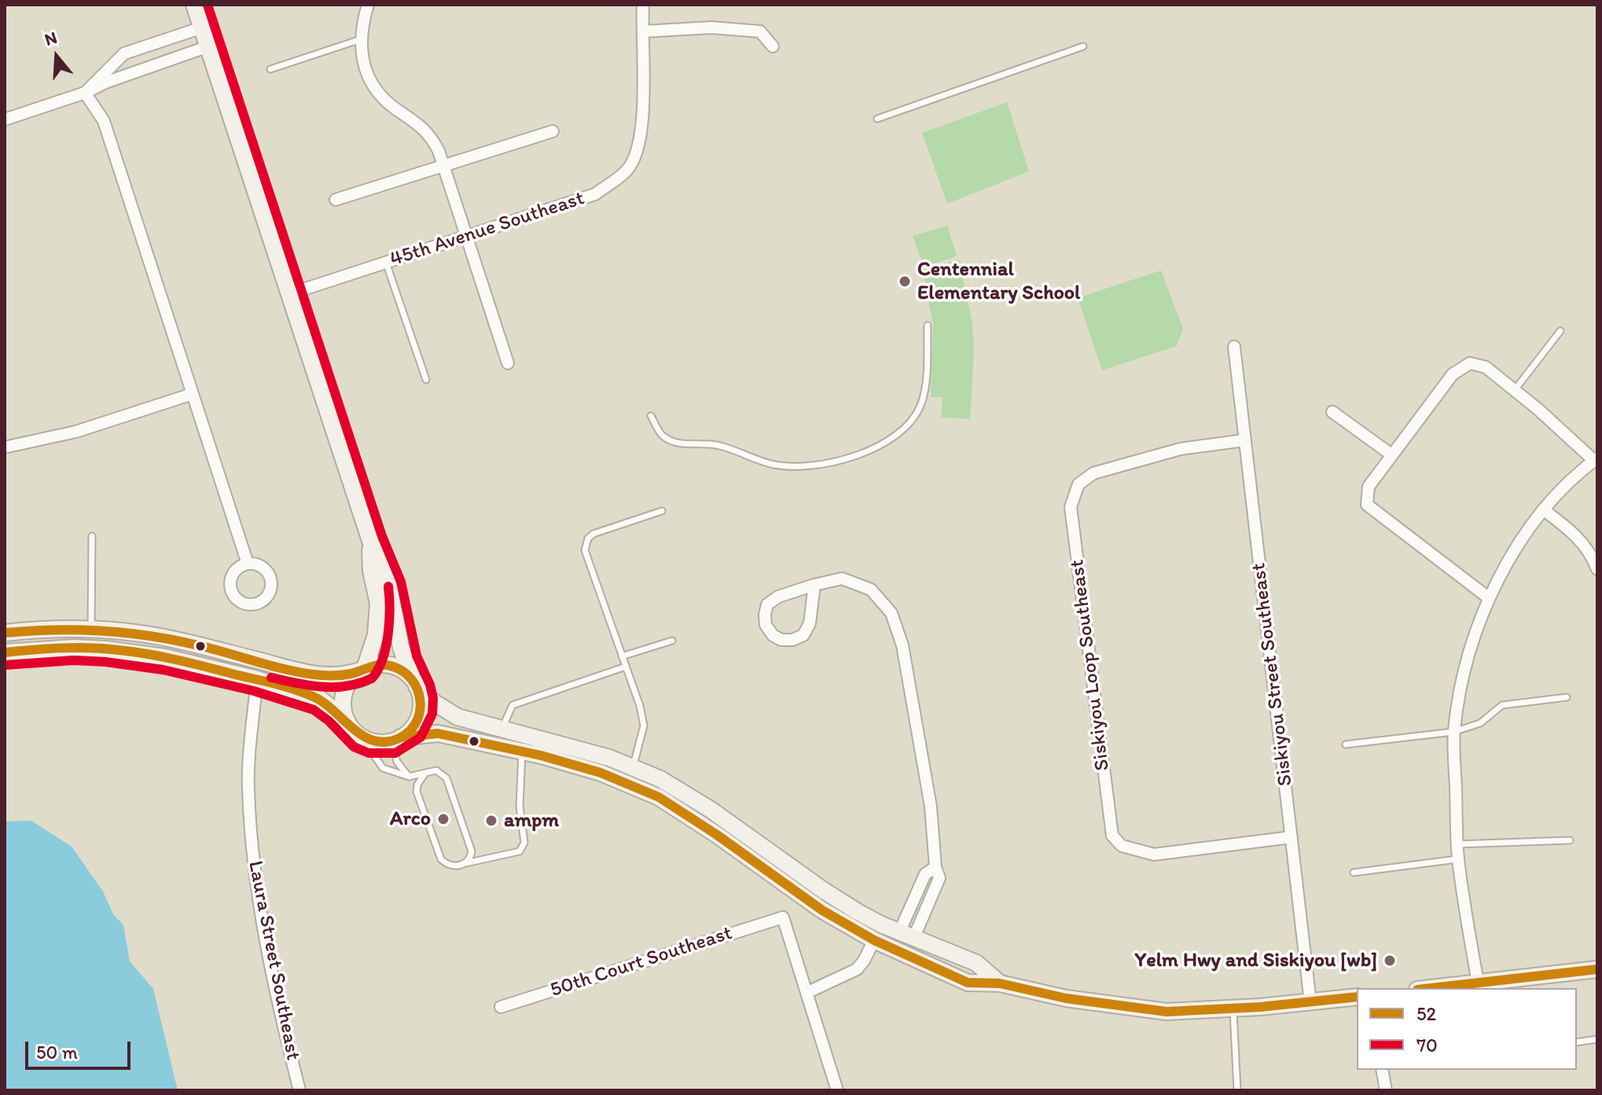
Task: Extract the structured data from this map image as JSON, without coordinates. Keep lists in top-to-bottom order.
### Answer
{
  "streets": {
    "street": [
      "45th Avenue Southeast",
      "Siskiyou Loop Southeast",
      "Siskiyou Street Southeast",
      "Laura Street Southeast",
      "50th Court Southeast"
    ]
  },
  "crossings": [
    ["Siskiyou Loop Southeast", "Siskiyou Street Southeast"]
  ],
  "places": [
    "Centennial Elementary School",
    "Arco",
    "ampm",
    "Yelm Hwy and Siskiyou [wb]"
  ],
  "lines": ["transit line 70", "transit line 52"],
  "legend": ["52", "70"],
  "scale_bar": "50 m",
  "north": "top"
}
